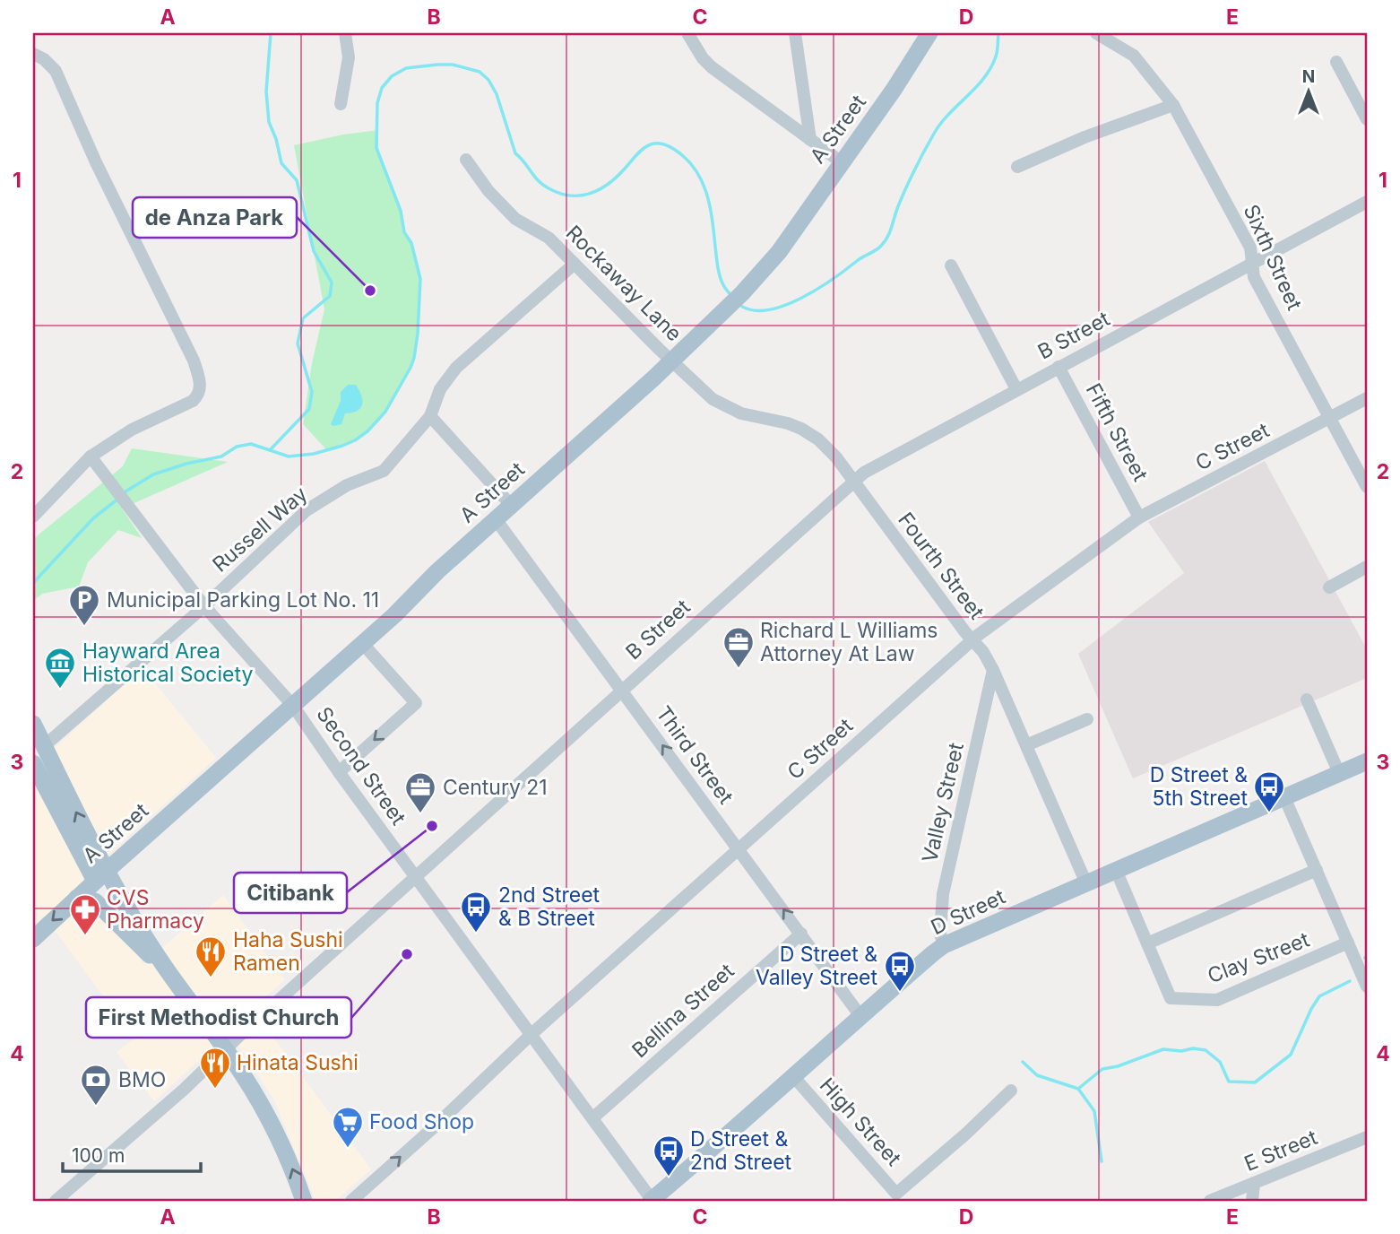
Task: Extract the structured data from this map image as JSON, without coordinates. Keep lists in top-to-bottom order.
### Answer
{
  "streets": {
    "main road": ["A Street", "D Street"],
    "street": [
      "Sixth Street",
      "Rockaway Lane",
      "B Street",
      "Fifth Street",
      "C Street",
      "Russell Way",
      "Fourth Street",
      "Third Street",
      "Second Street",
      "Valley Street",
      "Clay Street",
      "Bellina Street",
      "High Street",
      "E Street"
    ]
  },
  "crossings": [
    ["A Street", "Rockaway Lane"],
    ["A Street", "Fourth Street"],
    ["A Street", "Third Street"],
    ["A Street", "Second Street"],
    ["Sixth Street", "B Street"],
    ["Sixth Street", "C Street"],
    ["Rockaway Lane", "Russell Way"],
    ["Rockaway Lane", "Fourth Street"],
    ["B Street", "Fifth Street"],
    ["B Street", "Fourth Street"],
    ["B Street", "Third Street"],
    ["B Street", "Second Street"],
    ["Fifth Street", "C Street"],
    ["C Street", "Fourth Street"],
    ["C Street", "Third Street"],
    ["C Street", "Second Street"],
    ["Russell Way", "Second Street"],
    ["Fourth Street", "Valley Street"],
    ["Fourth Street", "D Street"],
    ["Third Street", "D Street"],
    ["Third Street", "Bellina Street"],
    ["Second Street", "D Street"],
    ["Second Street", "Bellina Street"],
    ["Valley Street", "D Street"],
    ["D Street", "Clay Street"],
    ["D Street", "High Street"]
  ],
  "one_way": ["Third Street"],
  "places": {
    "other": ["de Anza Park", "Citibank", "First Methodist Church"],
    "parking": ["Municipal Parking Lot No. 11"],
    "office": ["Richard L Williams Attorney At Law", "Century 21"],
    "museum": ["Hayward Area Historical Society"],
    "bus stop": [
      "D Street & 5th Street",
      "2nd Street & B Street",
      "D Street & Valley Street",
      "D Street & 2nd Street"
    ],
    "pharmacy": ["CVS Pharmacy"],
    "restaurant": ["Haha Sushi Ramen", "Hinata Sushi"],
    "bank": ["BMO"],
    "supermarket": ["Food Shop"]
  },
  "scale_bar": "100 m",
  "north": "top",
  "grid": {
    "columns": [
      "A",
      "B",
      "C",
      "D",
      "E"
    ],
    "rows": [
      "1",
      "2",
      "3",
      "4"
    ]
  }
}
